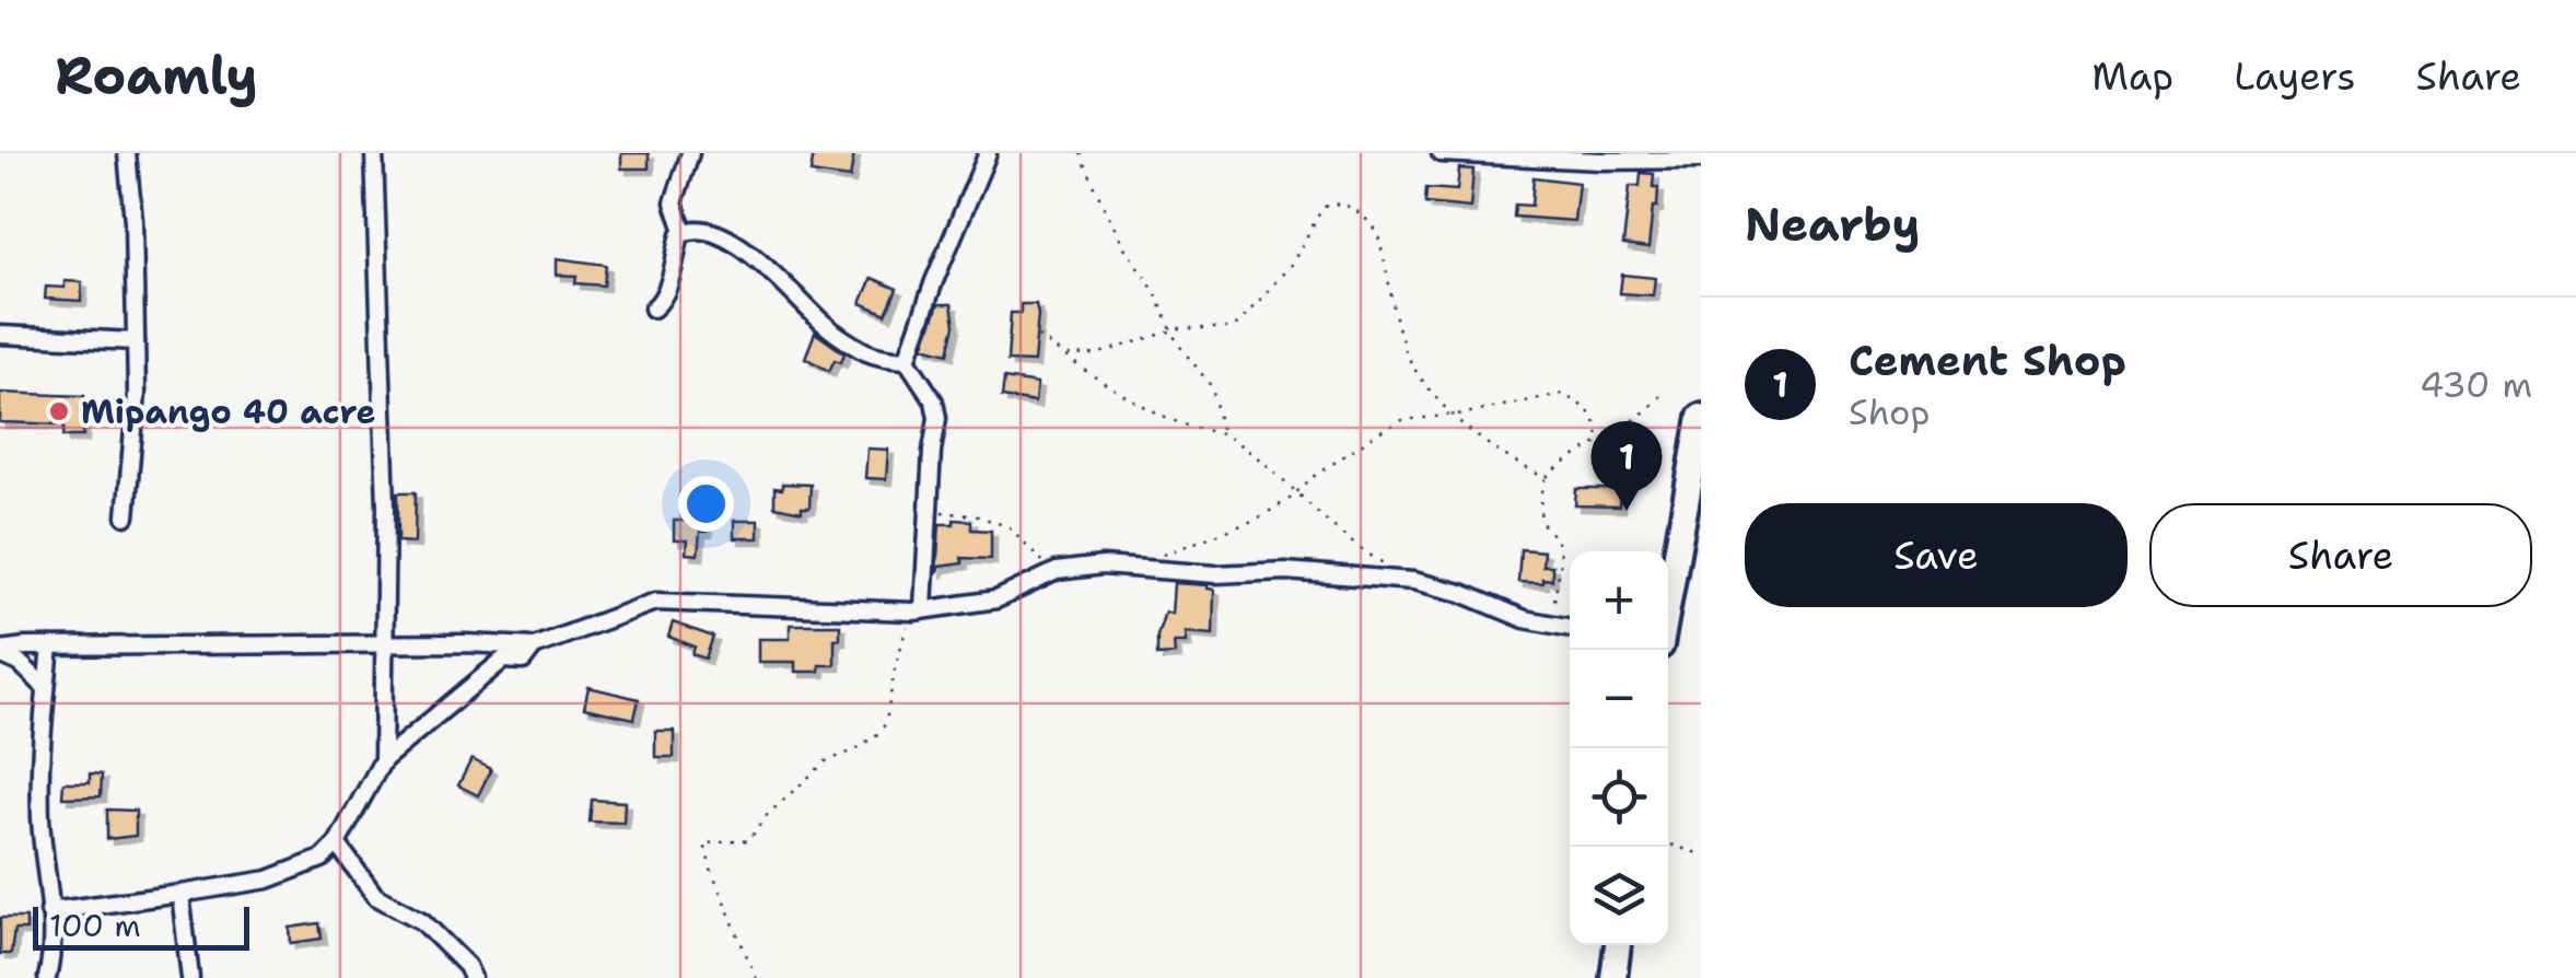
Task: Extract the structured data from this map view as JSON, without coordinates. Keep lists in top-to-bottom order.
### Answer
{
  "places": ["Mipango 40 acre"],
  "scale_bar": "100 m",
  "page": {
    "header": "Roamly",
    "nav": ["Map", "Layers", "Share"],
    "heading": "Nearby",
    "list": [
      {
        "mark": "1",
        "name": "Cement Shop",
        "note": "Shop",
        "value": "430 m"
      }
    ],
    "pins": "1",
    "buttons": ["Save", "Share"],
    "map_buttons": ["+", "−"],
    "scale": "100 m"
  }
}
